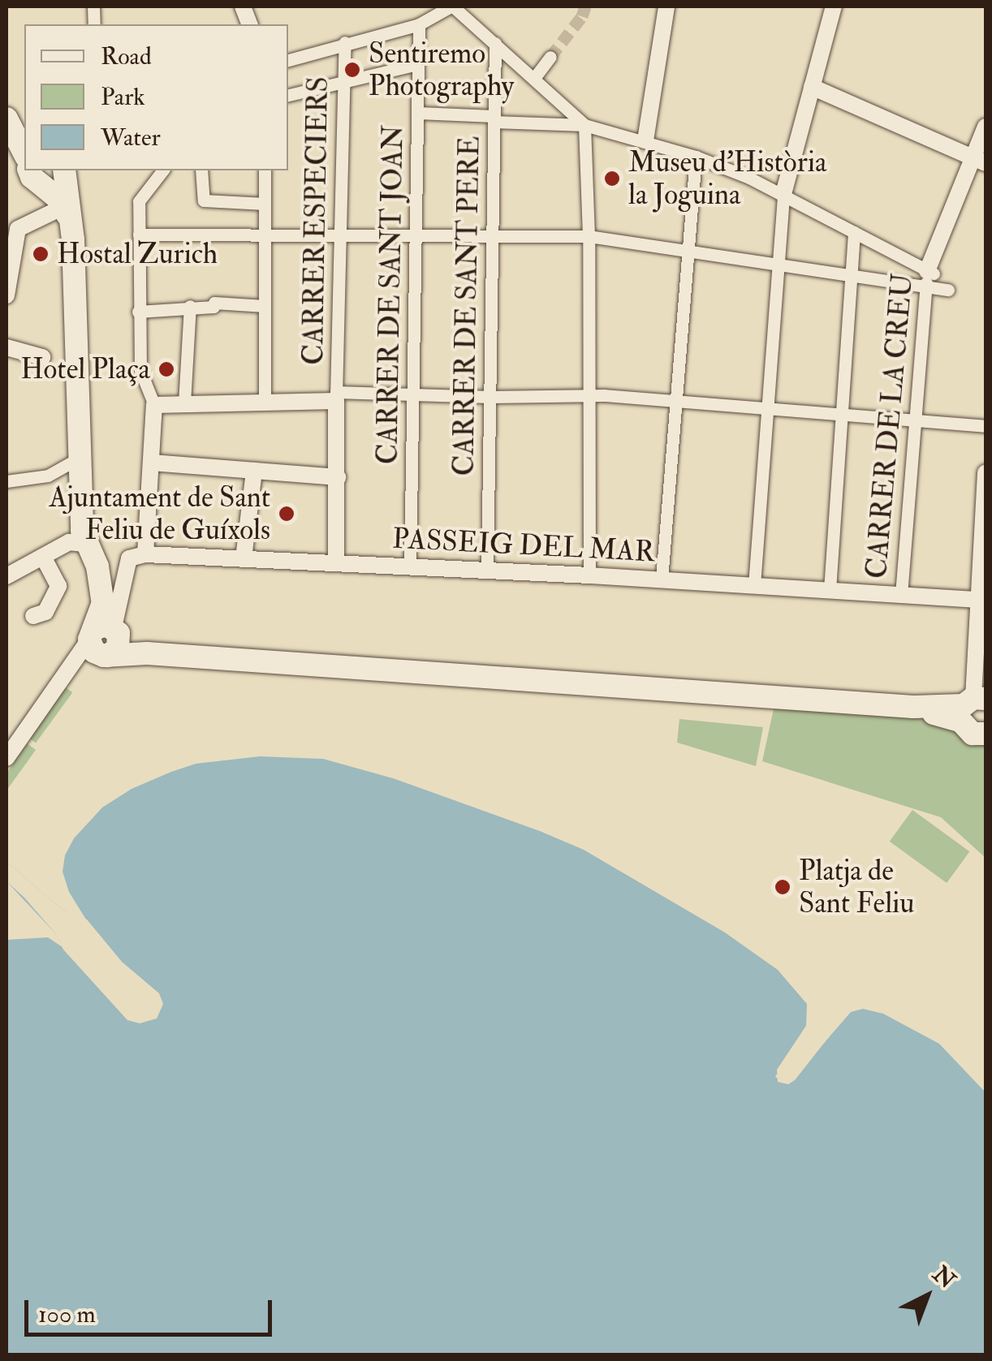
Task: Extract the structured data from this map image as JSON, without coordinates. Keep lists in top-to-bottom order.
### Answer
{
  "streets": {
    "street": [
      "CARRER ESPECIERS",
      "CARRER DE SANT JOAN",
      "CARRER DE SANT PERE",
      "CARRER DE LA CREU",
      "PASSEIG DEL MAR"
    ]
  },
  "crossings": [
    ["CARRER DE SANT JOAN", "PASSEIG DEL MAR"],
    ["CARRER DE SANT PERE", "PASSEIG DEL MAR"],
    ["CARRER DE LA CREU", "PASSEIG DEL MAR"]
  ],
  "places": [
    "Sentiremo Photography",
    "Museu d'Història la Joguina",
    "Hostal Zurich",
    "Hotel Plaça",
    "Ajuntament de Sant Feliu de Guíxols",
    "Platja de Sant Feliu"
  ],
  "legend": ["Road", "Park", "Water"],
  "scale_bar": "100 m",
  "north": "top right"
}
